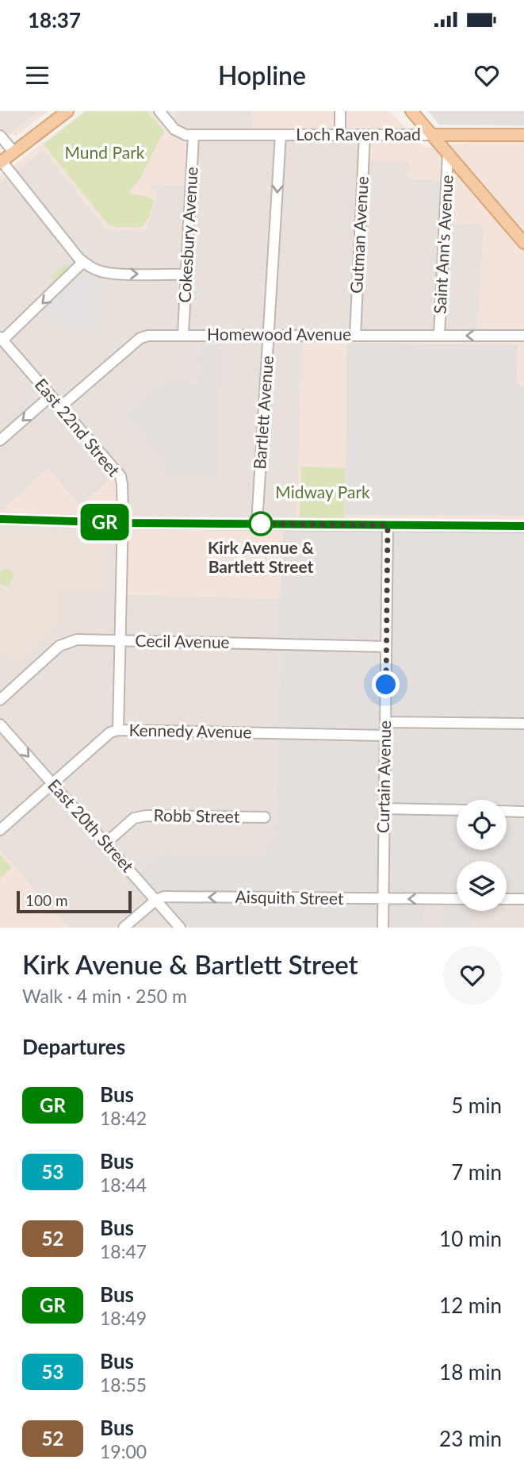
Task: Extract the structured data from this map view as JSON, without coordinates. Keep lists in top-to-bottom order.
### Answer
{
  "streets": {
    "main road": ["Loch Raven Road"],
    "street": [
      "Cokesbury Avenue",
      "Gutman Avenue",
      "Saint Ann's Avenue",
      "Homewood Avenue",
      "Bartlett Avenue",
      "East 22nd Street",
      "Cecil Avenue",
      "Kennedy Avenue",
      "Curtain Avenue",
      "Robb Street",
      "East 20th Street",
      "Aisquith Street"
    ]
  },
  "crossings": [
    ["Loch Raven Road", "Cokesbury Avenue"],
    ["Loch Raven Road", "Gutman Avenue"],
    ["Loch Raven Road", "Bartlett Avenue"],
    ["Cokesbury Avenue", "Homewood Avenue"],
    ["Gutman Avenue", "Homewood Avenue"],
    ["Saint Ann's Avenue", "Homewood Avenue"],
    ["Homewood Avenue", "Bartlett Avenue"],
    ["Homewood Avenue", "East 22nd Street"],
    ["East 22nd Street", "Cecil Avenue"],
    ["East 22nd Street", "Kennedy Avenue"],
    ["Cecil Avenue", "Curtain Avenue"],
    ["Kennedy Avenue", "Curtain Avenue"],
    ["Kennedy Avenue", "East 20th Street"],
    ["Curtain Avenue", "Aisquith Street"],
    ["Robb Street", "East 20th Street"],
    ["East 20th Street", "Aisquith Street"]
  ],
  "one_way": ["Bartlett Avenue", "Aisquith Street"],
  "parks": ["Mund Park", "Midway Park"],
  "places": ["Kirk Avenue & Bartlett Street"],
  "lines": ["bus line GR"],
  "scale_bar": "100 m",
  "page": {
    "status": "18:37",
    "header": "Hopline",
    "on_map": "GR",
    "scale": "100 m",
    "heading": [
      ["Kirk Avenue & Bartlett Street", "Walk · 4 min · 250 m"],
      "Departures"
    ],
    "list": [
      {
        "mark": "GR",
        "name": "Bus",
        "note": "18:42",
        "value": "5 min"
      },
      {
        "mark": "53",
        "name": "Bus",
        "note": "18:44",
        "value": "7 min"
      },
      {
        "mark": "52",
        "name": "Bus",
        "note": "18:47",
        "value": "10 min"
      },
      {
        "mark": "GR",
        "name": "Bus",
        "note": "18:49",
        "value": "12 min"
      },
      {
        "mark": "53",
        "name": "Bus",
        "note": "18:55",
        "value": "18 min"
      },
      {
        "mark": "52",
        "name": "Bus",
        "note": "19:00",
        "value": "23 min"
      }
    ]
  }
}
